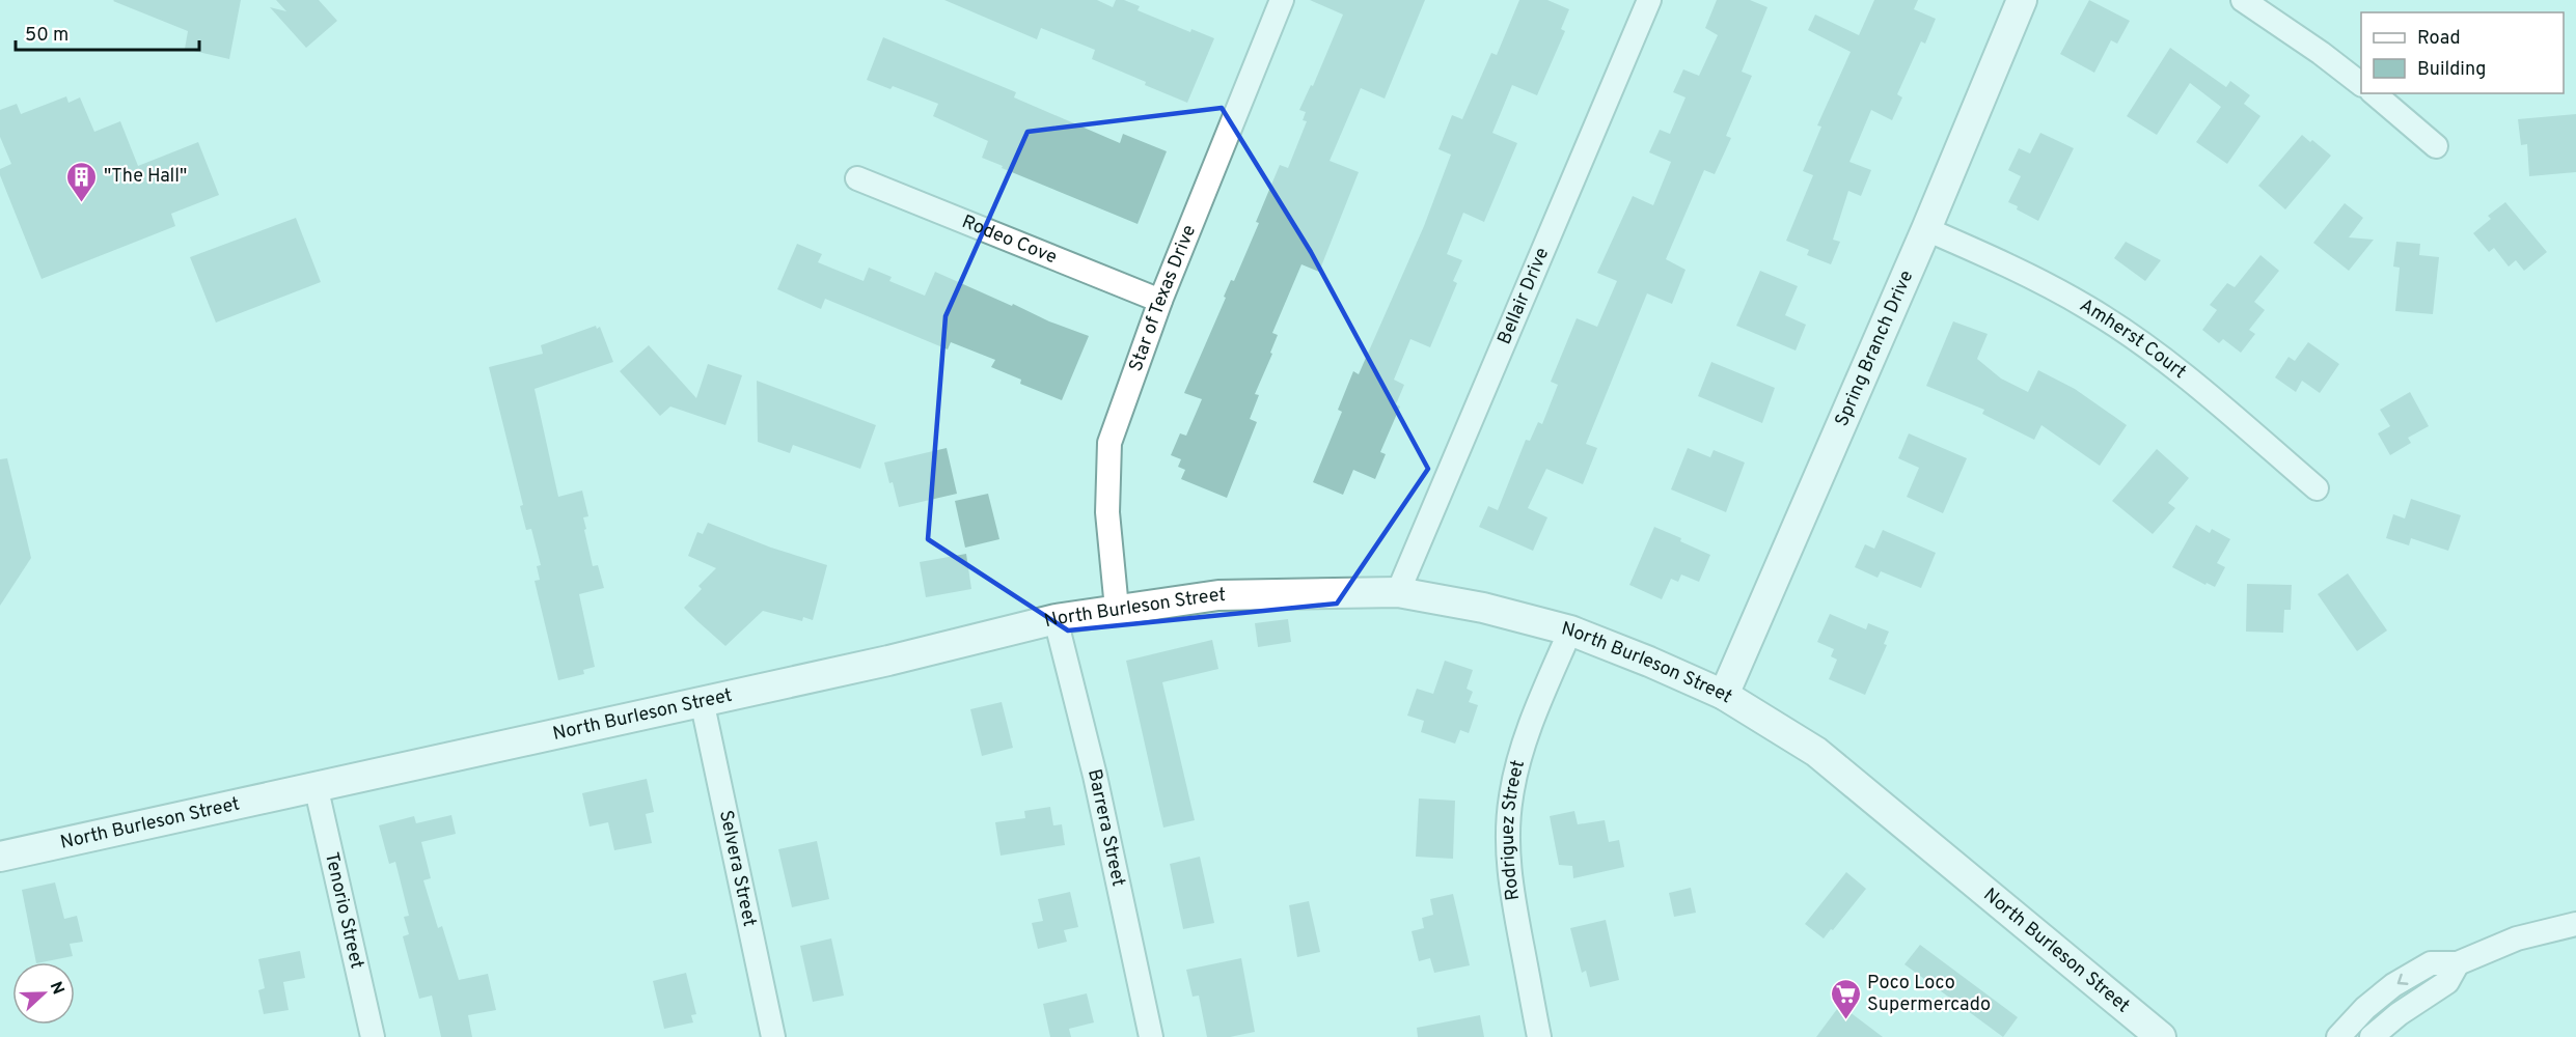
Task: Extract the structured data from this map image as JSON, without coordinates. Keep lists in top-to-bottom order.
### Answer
{
  "streets": {
    "street": [
      "Rodeo Cove",
      "Bellair Drive",
      "Star of Texas Drive",
      "Amherst Court",
      "Spring Branch Drive",
      "North Burleson Street",
      "Barrera Street",
      "Rodriguez Street",
      "Selvera Street",
      "Tenorio Street"
    ]
  },
  "crossings": [
    ["Rodeo Cove", "Star of Texas Drive"],
    ["Bellair Drive", "North Burleson Street"],
    ["Star of Texas Drive", "North Burleson Street"],
    ["Amherst Court", "Spring Branch Drive"],
    ["Spring Branch Drive", "North Burleson Street"],
    ["North Burleson Street", "Barrera Street"],
    ["North Burleson Street", "Rodriguez Street"],
    ["North Burleson Street", "Selvera Street"],
    ["North Burleson Street", "Tenorio Street"]
  ],
  "places": {
    "building": ["\"The Hall\""],
    "supermarket": ["Poco Loco Supermercado"]
  },
  "legend": ["Road", "Building"],
  "scale_bar": "50 m",
  "north": "right"
}
